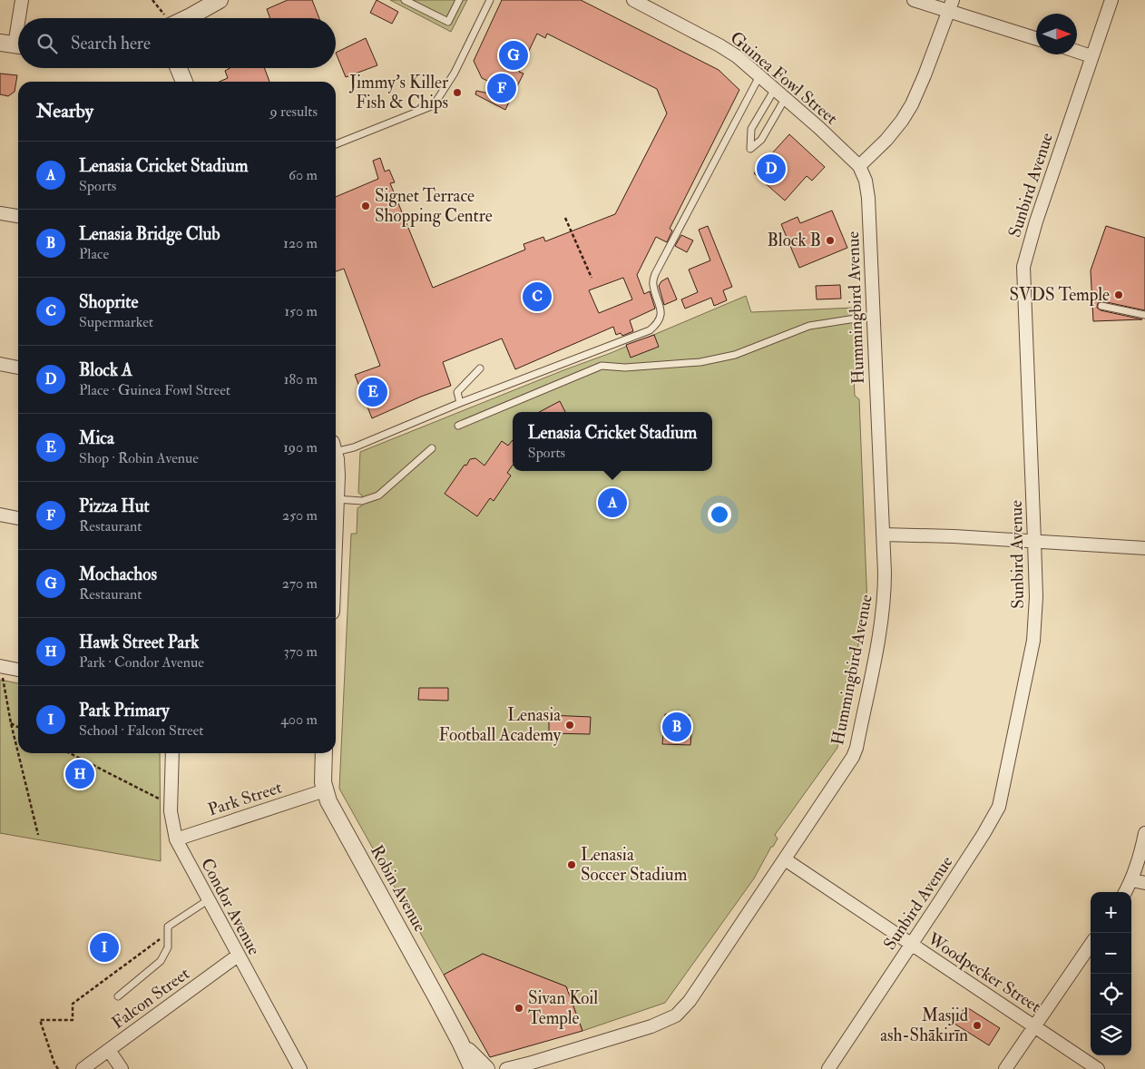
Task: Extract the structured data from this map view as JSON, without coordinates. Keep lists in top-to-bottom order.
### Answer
{
  "streets": {
    "street": [
      "Guinea Fowl Street",
      "Sunbird Avenue",
      "Hummingbird Avenue",
      "Park Street",
      "Robin Avenue",
      "Condor Avenue",
      "Woodpecker Street",
      "Falcon Street"
    ]
  },
  "crossings": [
    ["Guinea Fowl Street", "Hummingbird Avenue"],
    ["Sunbird Avenue", "Woodpecker Street"],
    ["Hummingbird Avenue", "Woodpecker Street"],
    ["Park Street", "Robin Avenue"],
    ["Park Street", "Condor Avenue"],
    ["Condor Avenue", "Falcon Street"]
  ],
  "places": [
    "Jimmy's Killer Fish & Chips",
    "Signet Terrace Shopping Centre",
    "Block B",
    "SVDS Temple",
    "Lenasia Football Academy",
    "Lenasia Soccer Stadium",
    "Sivan Koil Temple",
    "Masjid ash-Shākirīn"
  ],
  "north": "right",
  "page": {
    "search": "Search here",
    "pins": [
      "G",
      "F",
      "D",
      "C",
      "E",
      "A",
      "B",
      "H",
      "I"
    ],
    "heading": ["Nearby", "9 results"],
    "list": [
      {
        "mark": "A",
        "name": "Lenasia Cricket Stadium",
        "note": "Sports",
        "value": "60 m"
      },
      {
        "mark": "B",
        "name": "Lenasia Bridge Club",
        "note": "Place",
        "value": "120 m"
      },
      {
        "mark": "C",
        "name": "Shoprite",
        "note": "Supermarket",
        "value": "150 m"
      },
      {
        "mark": "D",
        "name": "Block A",
        "note": "Place · Guinea Fowl Street",
        "value": "180 m"
      },
      {
        "mark": "E",
        "name": "Mica",
        "note": "Shop · Robin Avenue",
        "value": "190 m"
      },
      {
        "mark": "F",
        "name": "Pizza Hut",
        "note": "Restaurant",
        "value": "250 m"
      },
      {
        "mark": "G",
        "name": "Mochachos",
        "note": "Restaurant",
        "value": "270 m"
      },
      {
        "mark": "H",
        "name": "Hawk Street Park",
        "note": "Park · Condor Avenue",
        "value": "370 m"
      },
      {
        "mark": "I",
        "name": "Park Primary",
        "note": "School · Falcon Street",
        "value": "400 m"
      }
    ],
    "popup": ["Lenasia Cricket Stadium", "Sports"],
    "map_buttons": ["+", "−"]
  }
}
